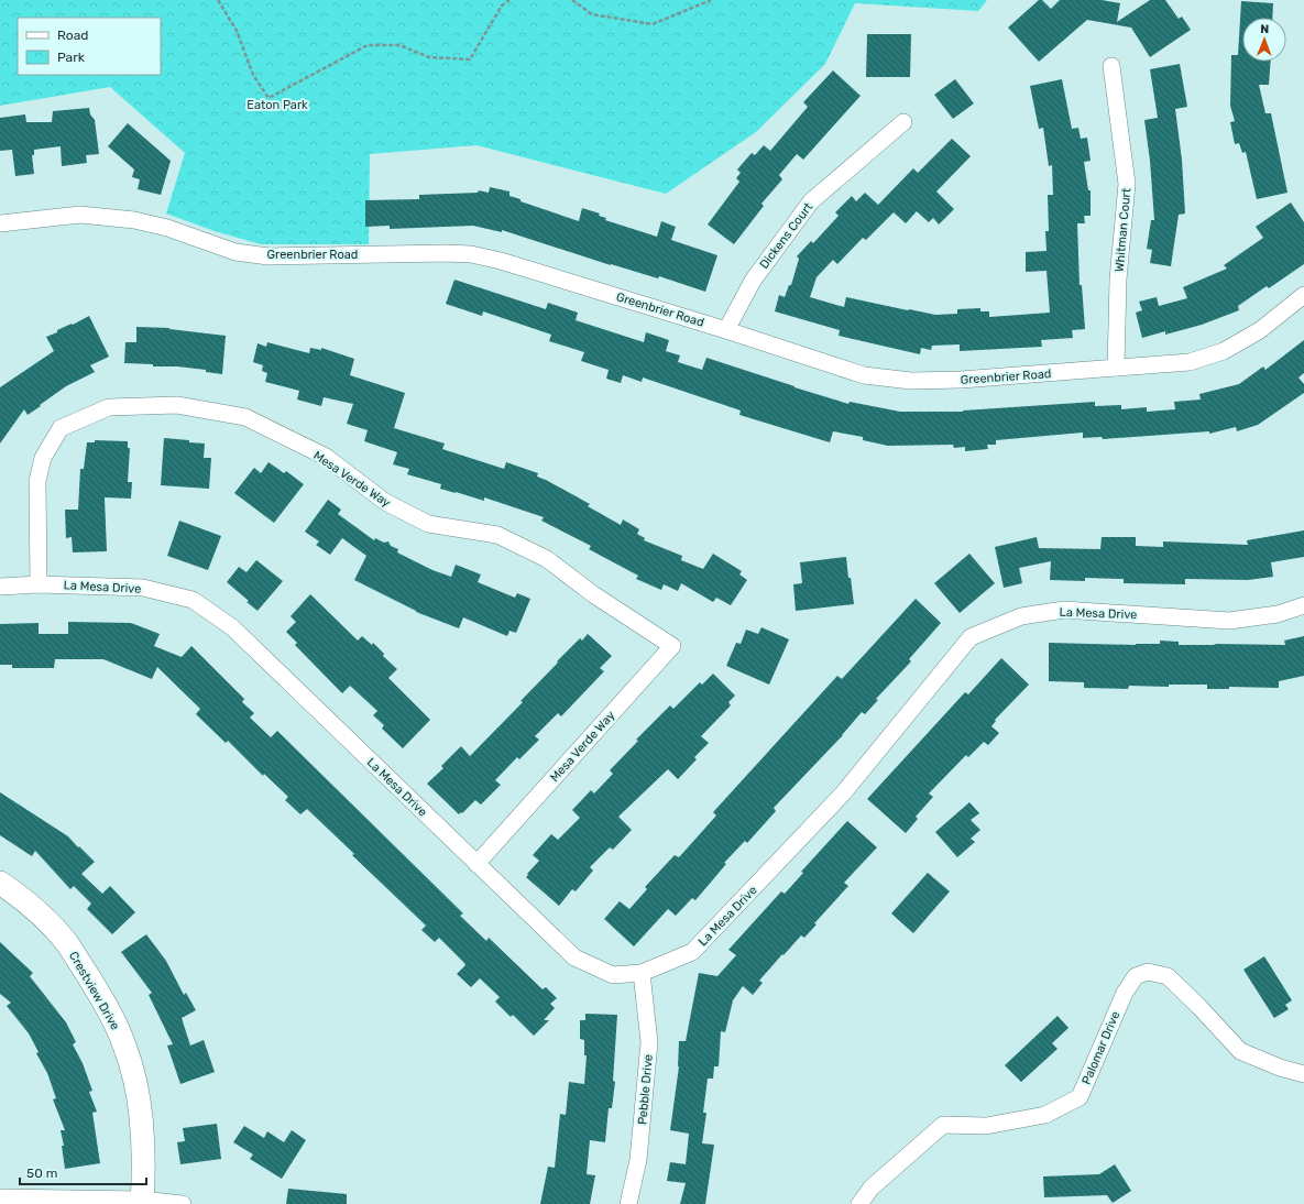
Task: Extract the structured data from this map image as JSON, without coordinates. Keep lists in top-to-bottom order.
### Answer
{
  "streets": {
    "main road": ["Crestview Drive"],
    "street": [
      "Whitman Court",
      "Dickens Court",
      "Greenbrier Road",
      "Mesa Verde Way",
      "La Mesa Drive",
      "Palomar Drive",
      "Pebble Drive"
    ]
  },
  "crossings": [
    ["Whitman Court", "Greenbrier Road"],
    ["Dickens Court", "Greenbrier Road"],
    ["Mesa Verde Way", "La Mesa Drive"],
    ["La Mesa Drive", "Pebble Drive"]
  ],
  "parks": ["Eaton Park"],
  "legend": ["Road", "Park"],
  "scale_bar": "50 m",
  "north": "top"
}
